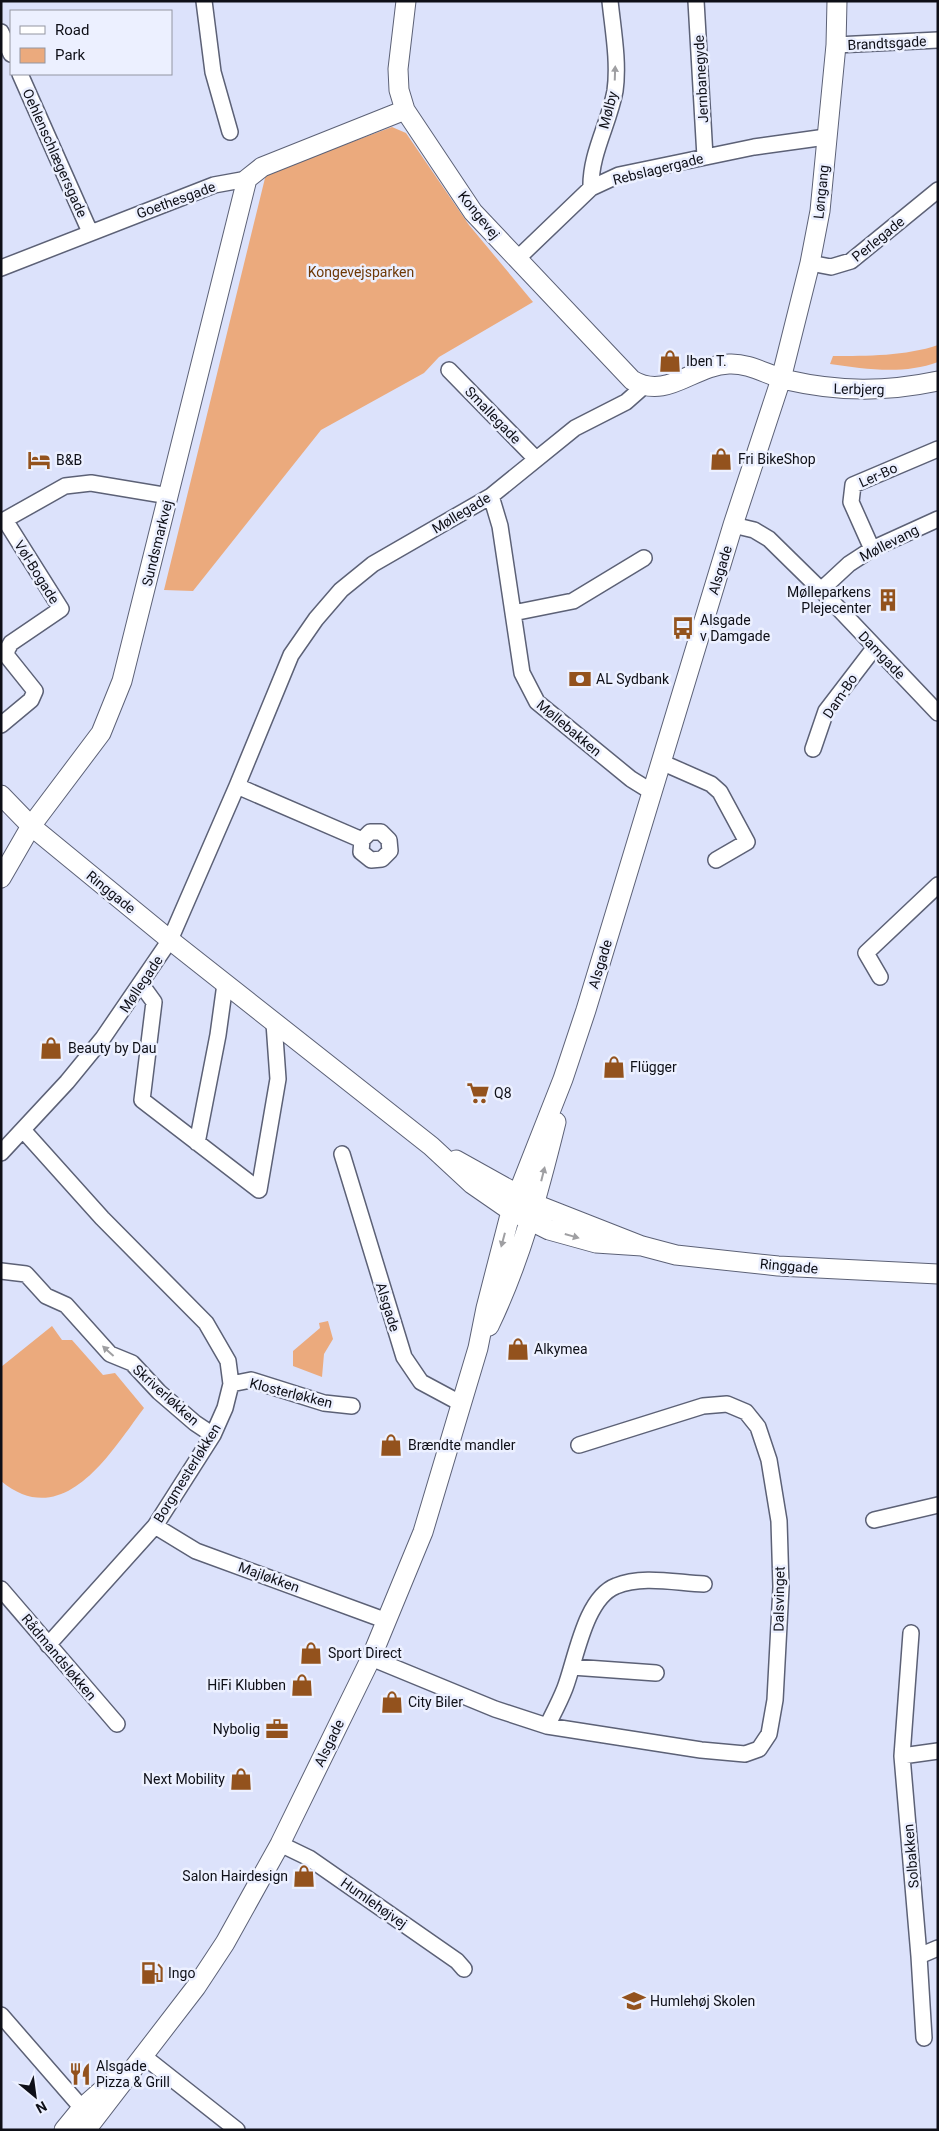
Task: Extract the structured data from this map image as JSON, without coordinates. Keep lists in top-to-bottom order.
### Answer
{
  "streets": {
    "street": [
      "Brandtsgade",
      "Jernbanegyde",
      "Mølby",
      "Oehlenschlægersgade",
      "Rebslagergade",
      "Løngang",
      "Goethesgade",
      "Kongevej",
      "Perlegade",
      "Lerbjerg",
      "Smallegade",
      "Ler-Bo",
      "Møllegade",
      "Sundsmarkvej",
      "Møllevang",
      "Alsgade",
      "Vøl-Bogade",
      "Damgade",
      "Dam-Bo",
      "Møllebakken",
      "Ringgade",
      "Klosterløkken",
      "Skriverløkken",
      "Borgmesterløkken",
      "Majløkken",
      "Dalsvinget",
      "Rådmandsløkken",
      "Solbakken",
      "Humlehøjvej"
    ]
  },
  "crossings": [
    ["Brandtsgade", "Løngang"],
    ["Jernbanegyde", "Rebslagergade"],
    ["Mølby", "Rebslagergade"],
    ["Oehlenschlægersgade", "Goethesgade"],
    ["Rebslagergade", "Løngang"],
    ["Rebslagergade", "Kongevej"],
    ["Løngang", "Perlegade"],
    ["Løngang", "Lerbjerg"],
    ["Løngang", "Alsgade"],
    ["Goethesgade", "Kongevej"],
    ["Goethesgade", "Sundsmarkvej"],
    ["Kongevej", "Møllegade"],
    ["Lerbjerg", "Alsgade"],
    ["Smallegade", "Møllegade"],
    ["Ler-Bo", "Møllevang"],
    ["Møllegade", "Møllebakken"],
    ["Møllegade", "Ringgade"],
    ["Møllegade", "Borgmesterløkken"],
    ["Sundsmarkvej", "Vøl-Bogade"],
    ["Sundsmarkvej", "Ringgade"],
    ["Møllevang", "Damgade"],
    ["Alsgade", "Damgade"],
    ["Alsgade", "Møllebakken"],
    ["Alsgade", "Ringgade"],
    ["Alsgade", "Majløkken"],
    ["Alsgade", "Dalsvinget"],
    ["Alsgade", "Humlehøjvej"],
    ["Damgade", "Dam-Bo"],
    ["Klosterløkken", "Borgmesterløkken"],
    ["Skriverløkken", "Borgmesterløkken"],
    ["Borgmesterløkken", "Majløkken"],
    ["Borgmesterløkken", "Rådmandsløkken"]
  ],
  "one_way": ["Mølby", "Skriverløkken"],
  "parks": ["Kongevejsparken"],
  "places": {
    "shop": [
      "Iben T.",
      "Fri BikeShop",
      "Beauty by Dau",
      "Flügger",
      "Alkymea",
      "Brændte mandler",
      "Sport Direct",
      "HiFi Klubben",
      "City Biler",
      "Next Mobility",
      "Salon Hairdesign"
    ],
    "hotel": ["B&B"],
    "building": ["Mølleparkens Plejecenter"],
    "bus stop": ["Alsgade v Damgade"],
    "bank": ["AL Sydbank"],
    "supermarket": ["Q8"],
    "office": ["Nybolig"],
    "fuel station": ["Ingo"],
    "school or university": ["Humlehøj Skolen"],
    "restaurant": ["Alsgade Pizza & Grill"]
  },
  "legend": ["Road", "Park"],
  "north": "bottom right"
}
